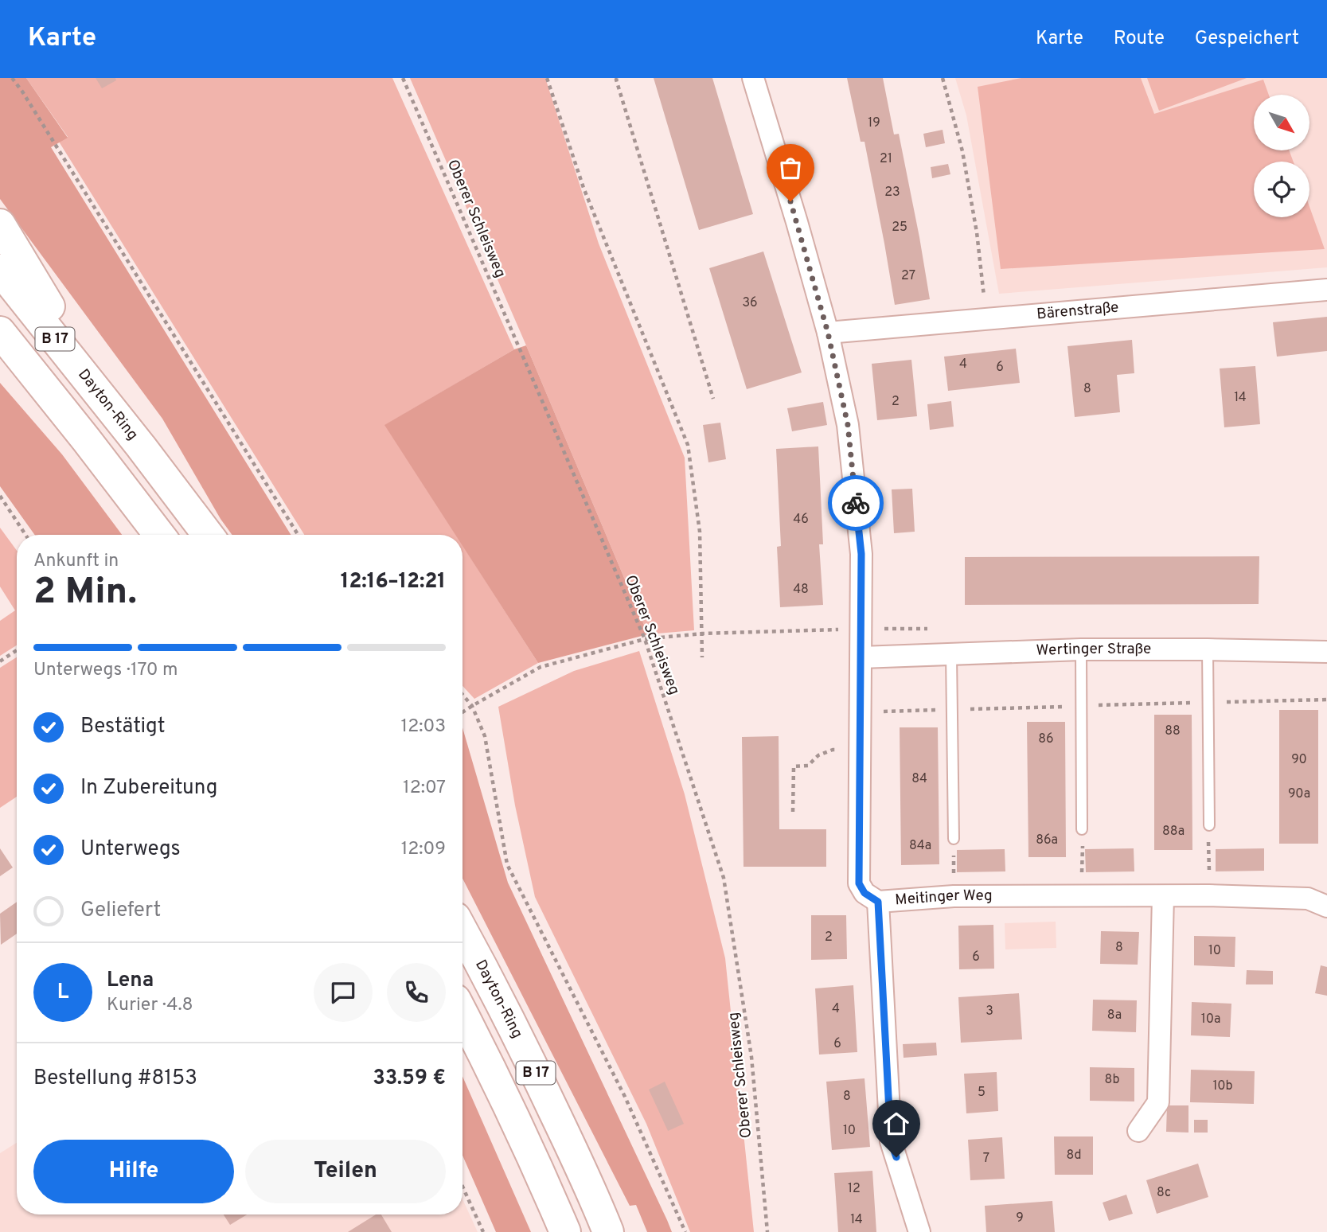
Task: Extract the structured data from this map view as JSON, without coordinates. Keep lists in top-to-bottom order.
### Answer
{
  "streets": {
    "highway": ["B 17", "Dayton-Ring"],
    "street": ["Bärenstraße", "Wertinger Straße", "Meitinger Weg"],
    "path": ["Oberer Schleisweg"]
  },
  "crossings": [
    ["Bärenstraße", "Meitinger Weg"],
    ["Wertinger Straße", "Meitinger Weg"]
  ],
  "house_numbers": [
    "19",
    "21",
    "23",
    "25",
    "27",
    "36",
    "4",
    "6",
    "8",
    "14",
    "2",
    "46",
    "48",
    "88",
    "86",
    "90",
    "84",
    "90a",
    "88a",
    "86a",
    "84a",
    "2",
    "8",
    "10",
    "6",
    "4",
    "3",
    "8a",
    "10a",
    "6",
    "8b",
    "10b",
    "5",
    "8",
    "10",
    "8d",
    "7",
    "12",
    "8c",
    "9",
    "14"
  ],
  "north": "bottom right",
  "page": {
    "header": "Karte",
    "nav": ["Karte", "Route", "Gespeichert"],
    "heading": ["2 Min.", "Ankunft in", "12:16–12:21"],
    "panel": [
      "Lena",
      "Kurier · 4.8",
      "Bestellung #8153",
      "33.59 €"
    ],
    "bar": "Unterwegs · 170 m",
    "list": [
      ["Bestätigt", "12:03"],
      ["In Zubereitung", "12:07"],
      ["Unterwegs", "12:09"],
      "Geliefert"
    ],
    "round": "L",
    "buttons": ["Hilfe", "Teilen"]
  }
}
